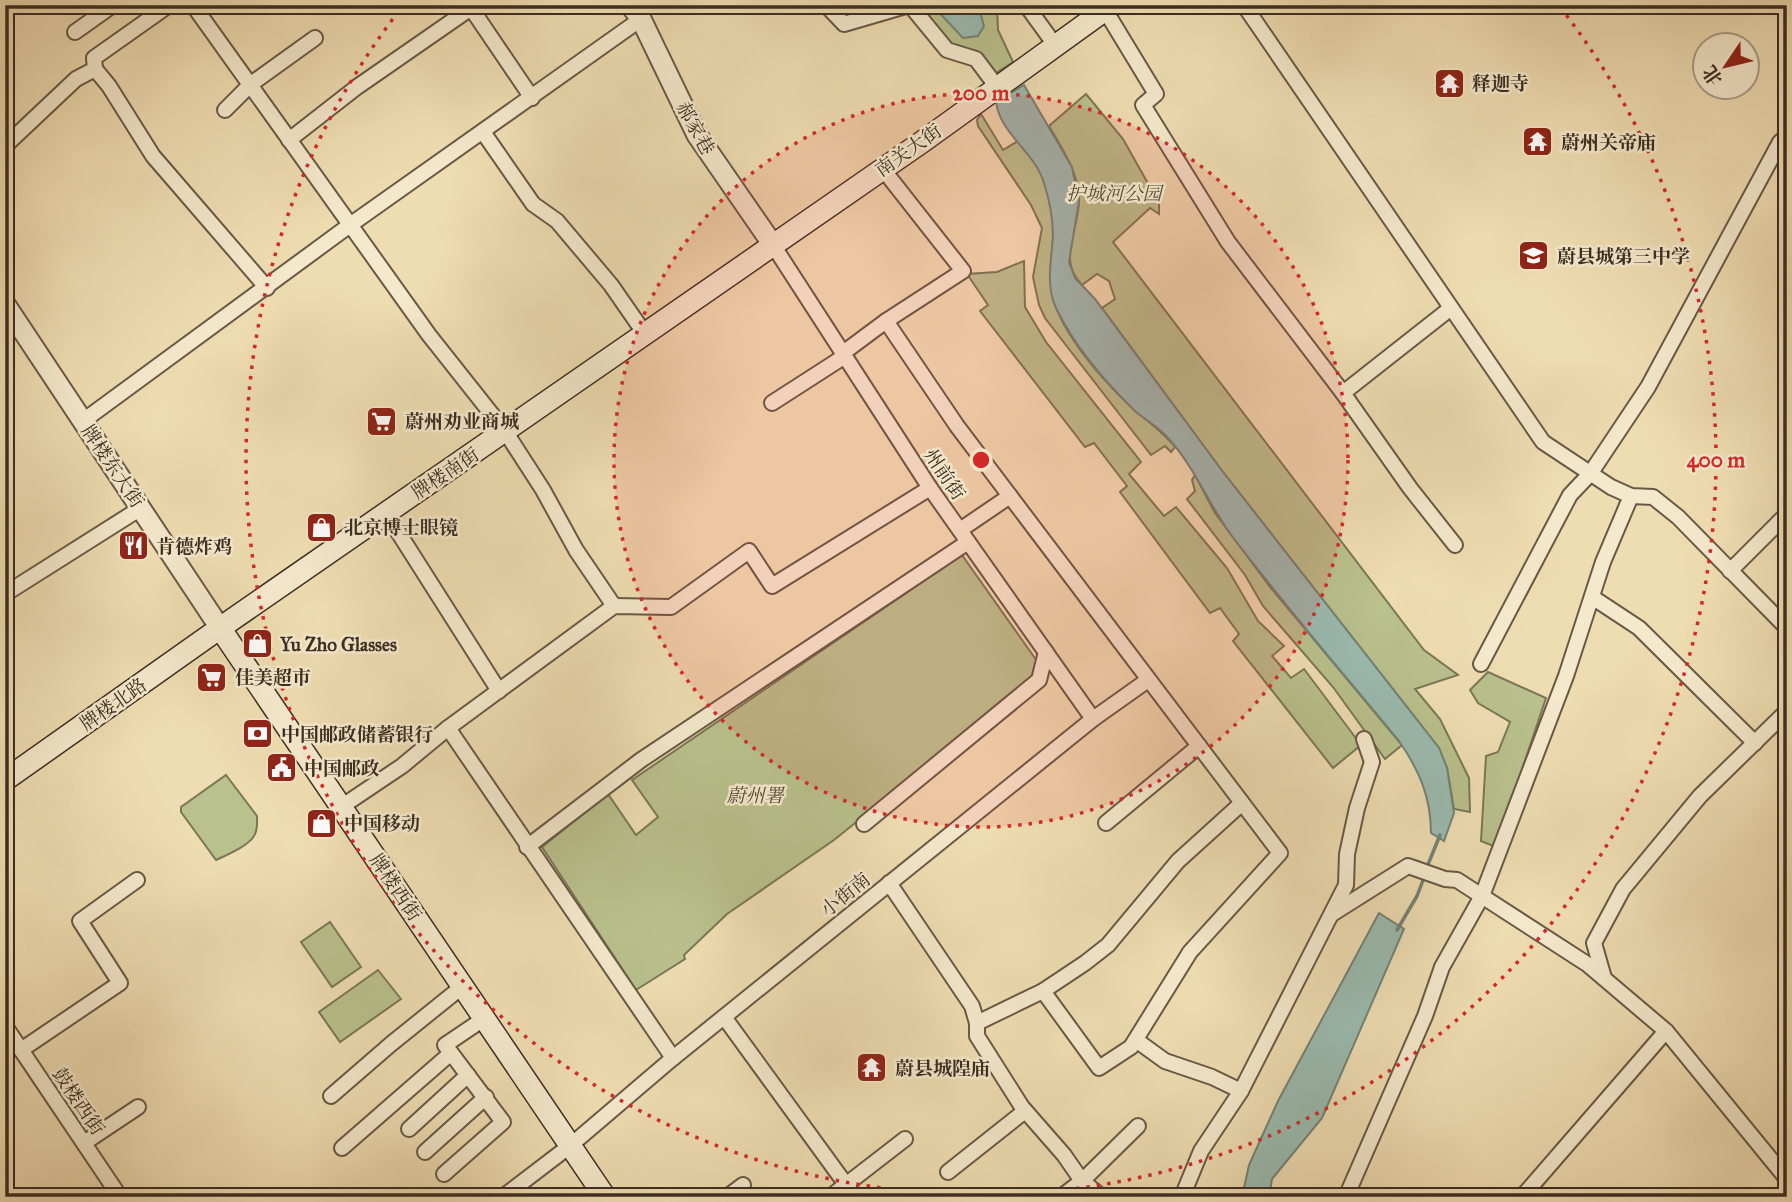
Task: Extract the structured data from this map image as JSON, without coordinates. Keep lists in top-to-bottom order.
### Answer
{
  "streets": {
    "main road": [
      "南关大街",
      "牌楼南街",
      "牌楼北路",
      "牌楼西街"
    ],
    "street": [
      "郝家巷",
      "牌楼东大街",
      "州前街",
      "小街南",
      "鼓楼西街"
    ]
  },
  "crossings": [
    ["郝家巷", "南关大街"],
    ["郝家巷", "牌楼南街"],
    ["郝家巷", "州前街"],
    ["南关大街", "牌楼南街"],
    ["南关大街", "州前街"],
    ["牌楼东大街", "牌楼南街"],
    ["牌楼东大街", "牌楼北路"],
    ["牌楼东大街", "牌楼西街"],
    ["牌楼南街", "州前街"],
    ["牌楼南街", "牌楼北路"],
    ["牌楼南街", "牌楼西街"],
    ["州前街", "小街南"],
    ["牌楼北路", "牌楼西街"],
    ["牌楼西街", "小街南"]
  ],
  "parks": ["护城河公园", "蔚州署"],
  "places": {
    "temple": ["释迦寺", "蔚州关帝庙", "蔚县城隍庙"],
    "school or university": ["蔚县城第三中学"],
    "supermarket": ["蔚州劝业商城", "佳美超市"],
    "shop": ["北京博士眼镜", "Yu Zho Glasses", "中国移动"],
    "restaurant": ["肯德炸鸡"],
    "bank": ["中国邮政储蓄银行"],
    "public building": ["中国邮政"]
  },
  "north": "bottom left",
  "rings": ["200 m", "400 m"]
}
